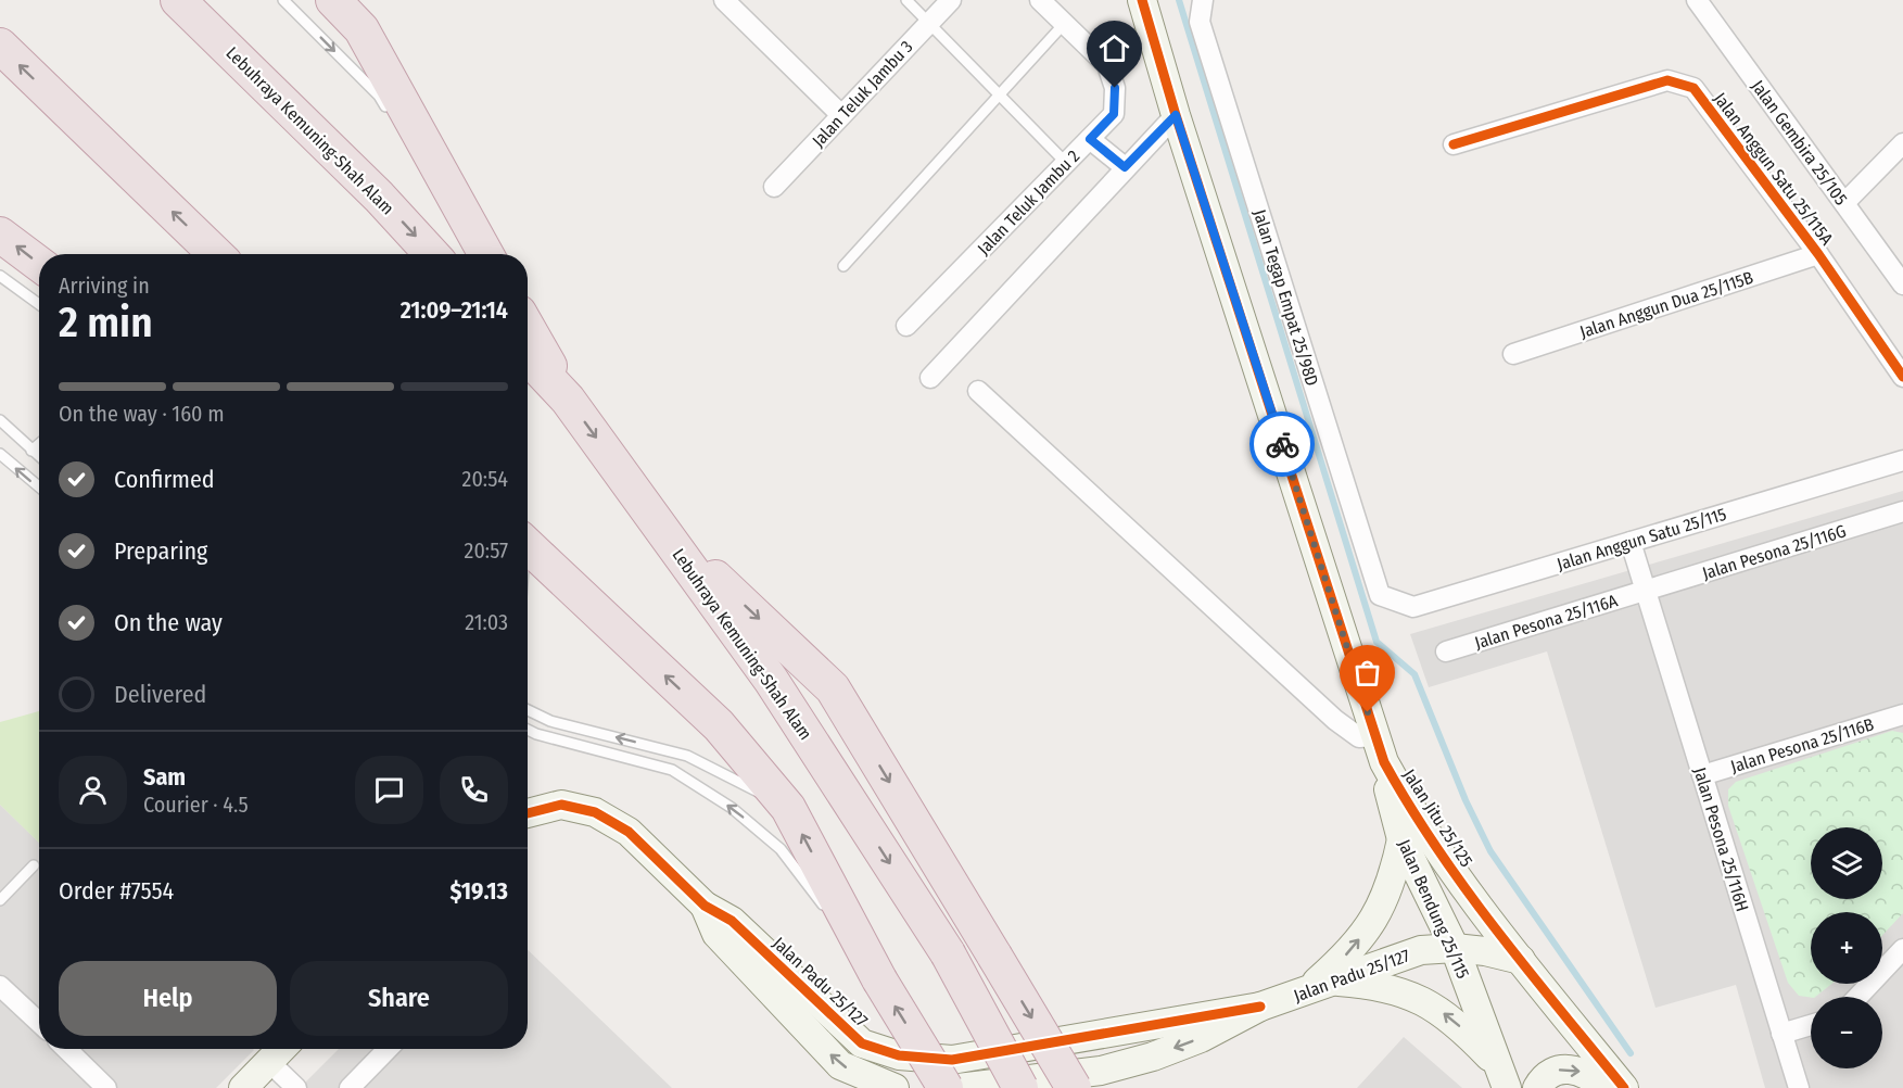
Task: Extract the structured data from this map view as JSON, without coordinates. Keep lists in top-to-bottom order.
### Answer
{
  "streets": {
    "highway": ["Lebuhraya Kemuning-Shah Alam"],
    "street": [
      "Jalan Teluk Jambu 3",
      "Jalan Gembira 25/105",
      "Jalan Anggun Satu 25/115A",
      "Jalan Teluk Jambu 2",
      "Jalan Tegap Empat 25/98D",
      "Jalan Anggun Dua 25/115B",
      "Jalan Anggun Satu 25/115",
      "Jalan Pesona 25/116G",
      "Jalan Pesona 25/116A",
      "Jalan Pesona 25/116B",
      "Jalan Jitu 25/125",
      "Jalan Pesona 25/116H",
      "Jalan Bendung 25/115",
      "Jalan Padu 25/127"
    ]
  },
  "crossings": [
    ["Jalan Anggun Satu 25/115A", "Jalan Anggun Dua 25/115B"],
    ["Jalan Tegap Empat 25/98D", "Jalan Anggun Satu 25/115"],
    ["Jalan Anggun Satu 25/115", "Jalan Pesona 25/116H"],
    ["Jalan Pesona 25/116G", "Jalan Pesona 25/116A"],
    ["Jalan Pesona 25/116G", "Jalan Pesona 25/116H"],
    ["Jalan Pesona 25/116A", "Jalan Pesona 25/116H"],
    ["Jalan Pesona 25/116B", "Jalan Pesona 25/116H"],
    ["Jalan Jitu 25/125", "Jalan Bendung 25/115"],
    ["Jalan Jitu 25/125", "Jalan Padu 25/127"],
    ["Jalan Bendung 25/115", "Jalan Padu 25/127"]
  ],
  "page": {
    "heading": ["2 min", "Arriving in", "21:09–21:14"],
    "panel": [
      "Sam",
      "Courier · 4.5",
      "Order #7554",
      "$19.13"
    ],
    "bar": "On the way · 160 m",
    "list": [
      ["Confirmed", "20:54"],
      ["Preparing", "20:57"],
      ["On the way", "21:03"],
      "Delivered"
    ],
    "map_buttons": ["+", "−"],
    "buttons": ["Help", "Share"]
  }
}
